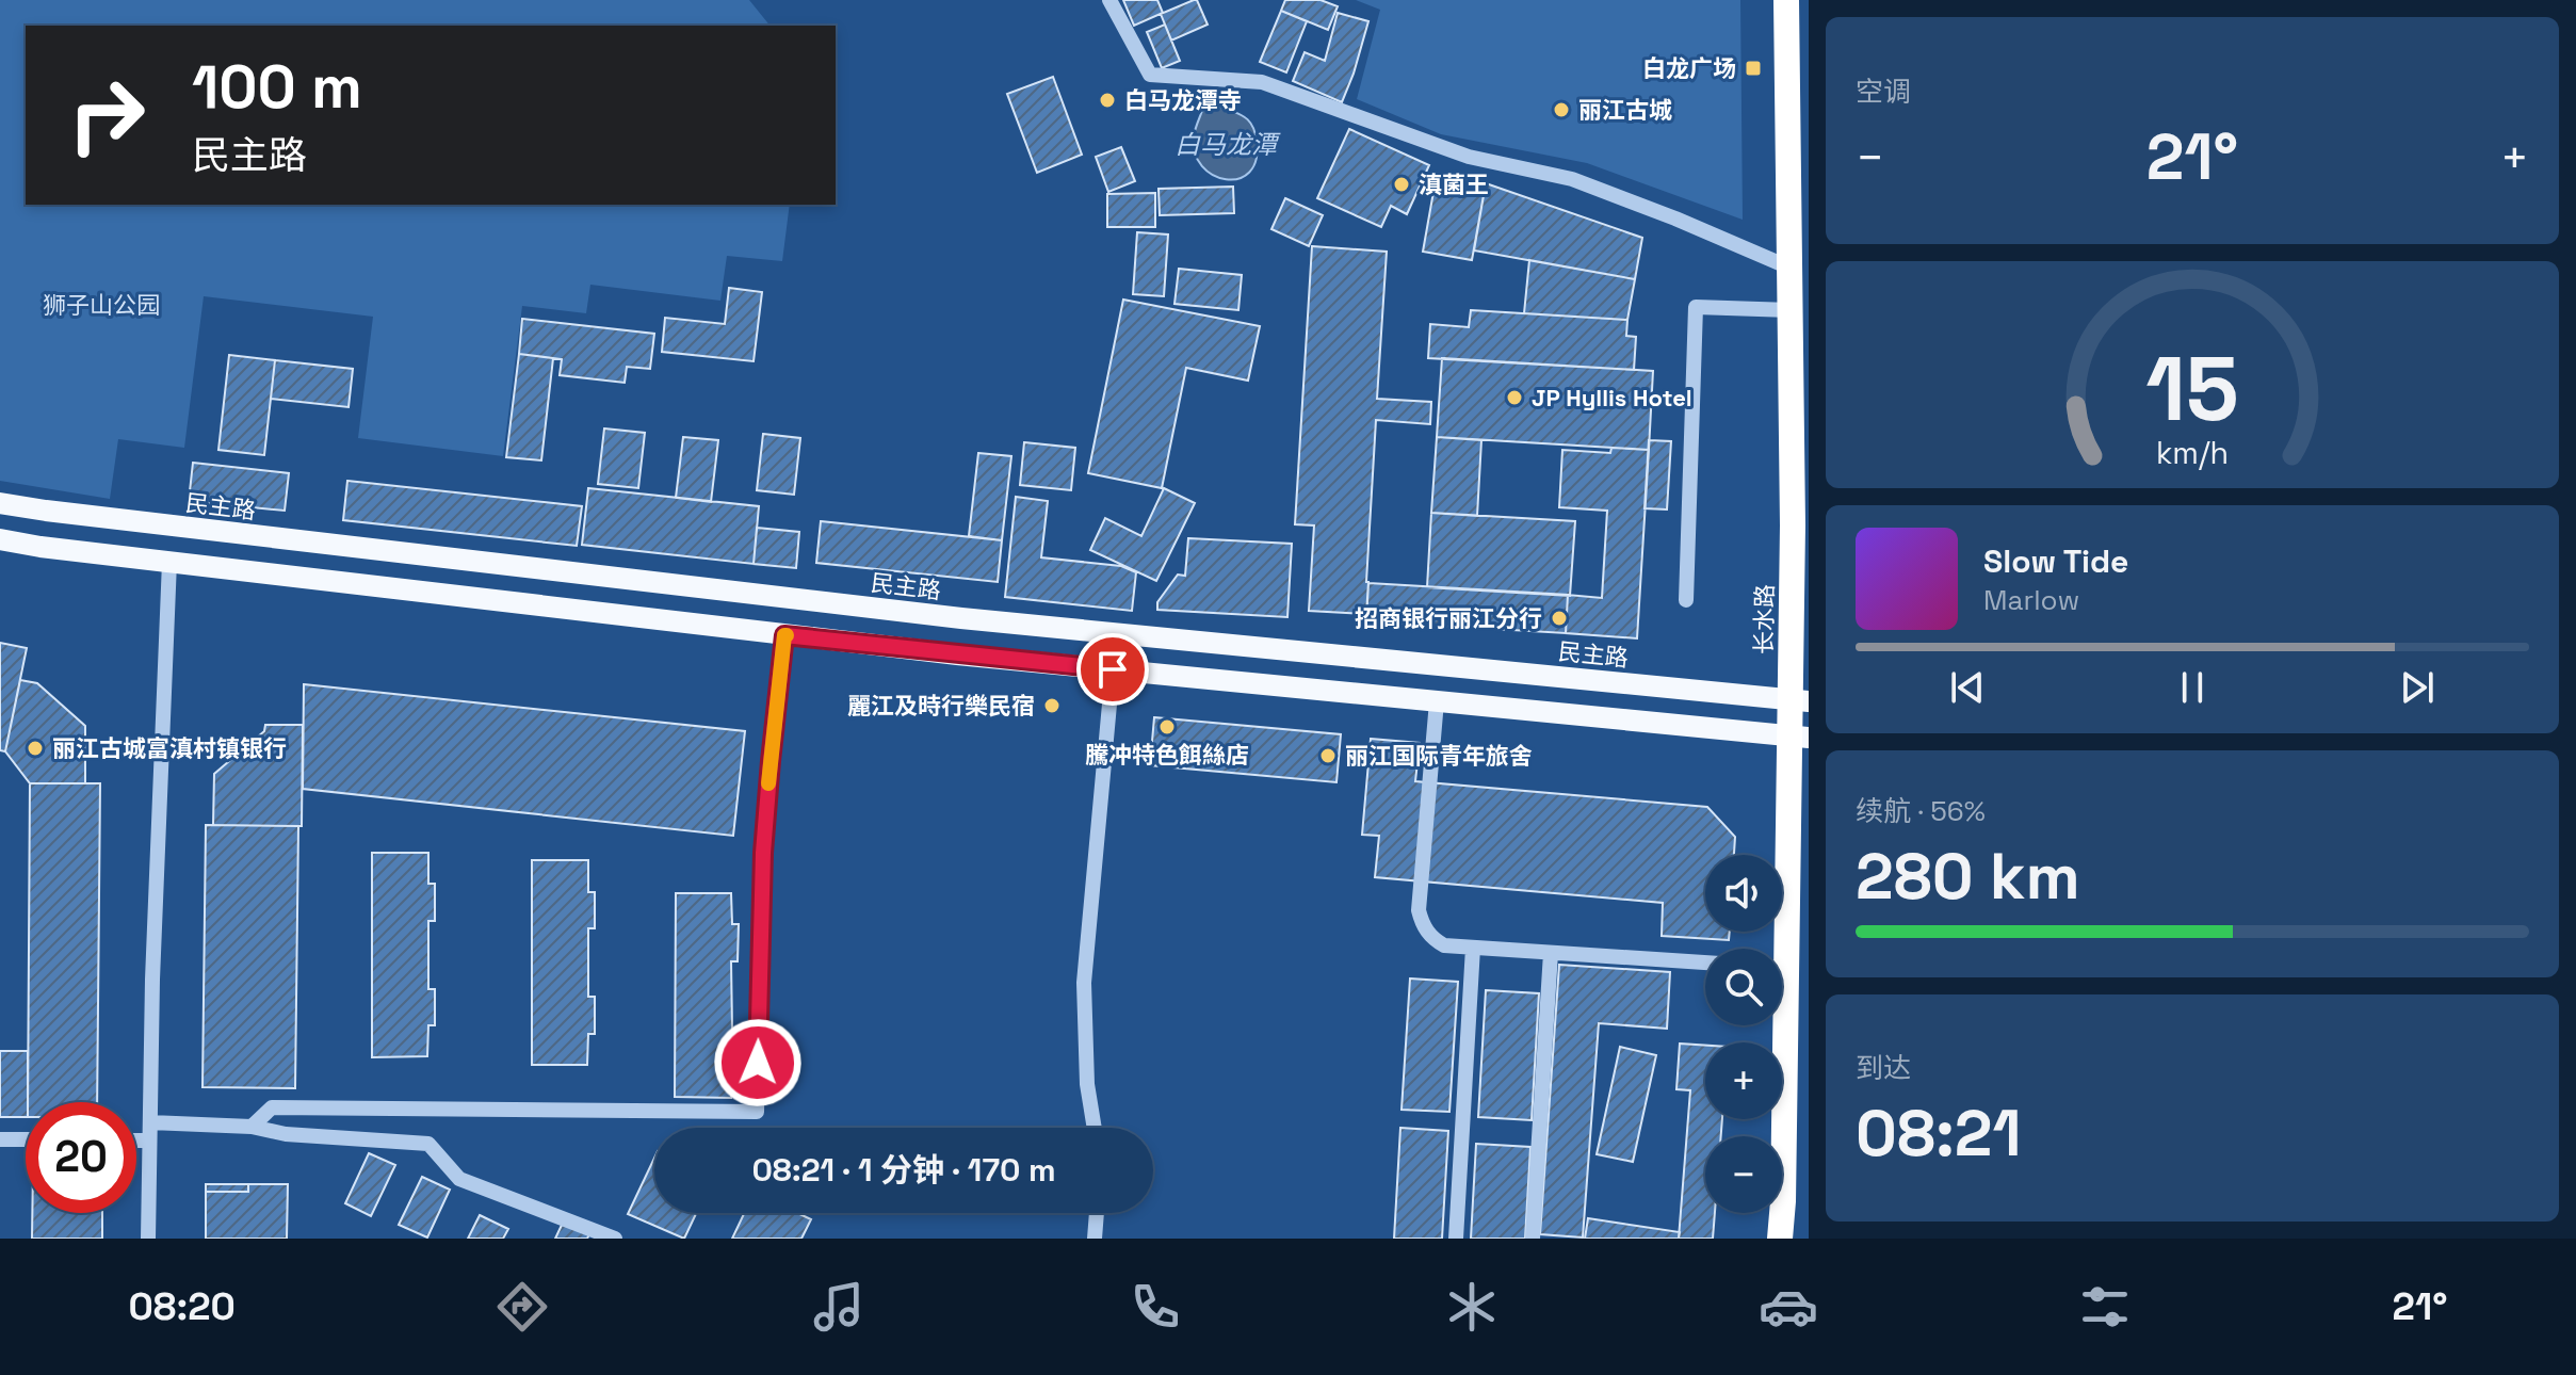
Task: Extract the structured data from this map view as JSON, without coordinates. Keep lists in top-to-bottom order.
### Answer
{
  "streets": {
    "highway": ["长水路"],
    "main road": ["民主路"]
  },
  "crossings": [
    ["民主路", "长水路"]
  ],
  "water": ["白马龙潭"],
  "parks": ["狮子山公园"],
  "places": {
    "transit": ["白龙广场"],
    "other": [
      "白马龙潭寺",
      "丽江古城",
      "滇菌王",
      "JP Hyllis Hotel",
      "招商银行丽江分行",
      "麗江及時行樂民宿",
      "騰冲特色餌絲店",
      "丽江古城富滇村镇银行",
      "丽江国际青年旅舍"
    ]
  },
  "page": {
    "tile": [
      "空调",
      ["续航 · 56%", "280 km"],
      ["到达", "08:21"]
    ],
    "turn": ["100 m", "民主路"],
    "heat": ["−", "21°", "+"],
    "song": ["Slow Tide", "Marlow"],
    "map_buttons": ["+", "−"],
    "limit": "20",
    "trip": "08:21 · 1 分钟 · 170 m",
    "tabs": ["08:20", "21°"],
    "gauge": ["15", "km/h"]
  }
}
